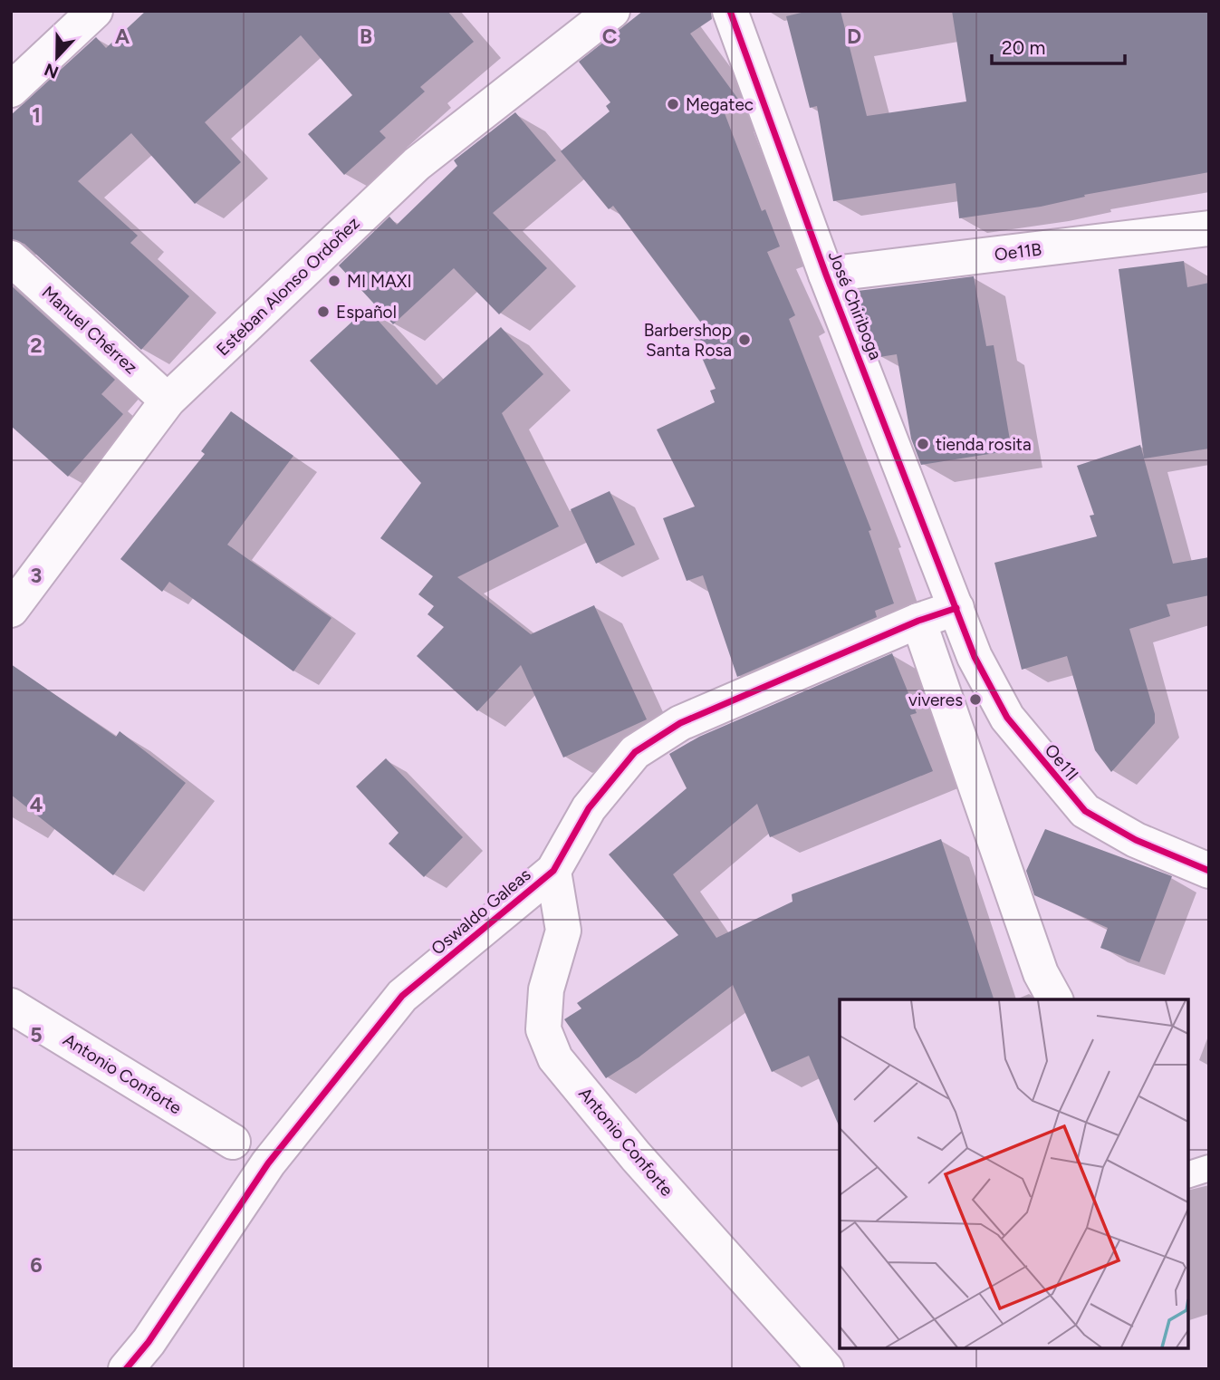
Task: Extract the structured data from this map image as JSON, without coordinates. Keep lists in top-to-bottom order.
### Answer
{
  "streets": {
    "street": [
      "Oe11B",
      "Esteban Alonso Ordoñez",
      "José Chiriboga",
      "Manuel Chérrez",
      "Oe11l",
      "Oswaldo Galeas",
      "Antonio Conforte"
    ]
  },
  "crossings": [
    ["Oe11B", "José Chiriboga"],
    ["Esteban Alonso Ordoñez", "Manuel Chérrez"],
    ["José Chiriboga", "Oe11l"],
    ["José Chiriboga", "Oswaldo Galeas"],
    ["Oe11l", "Oswaldo Galeas"],
    ["Oswaldo Galeas", "Antonio Conforte"]
  ],
  "places": [
    "Megatec",
    "MI MAXI",
    "Español",
    "Barbershop Santa Rosa",
    "tienda rosita",
    "viveres"
  ],
  "scale_bar": "20 m",
  "north": "bottom",
  "grid": {
    "columns": [
      "A",
      "B",
      "C",
      "D"
    ],
    "rows": [
      "1",
      "2",
      "3",
      "4",
      "5",
      "6"
    ]
  }
}
